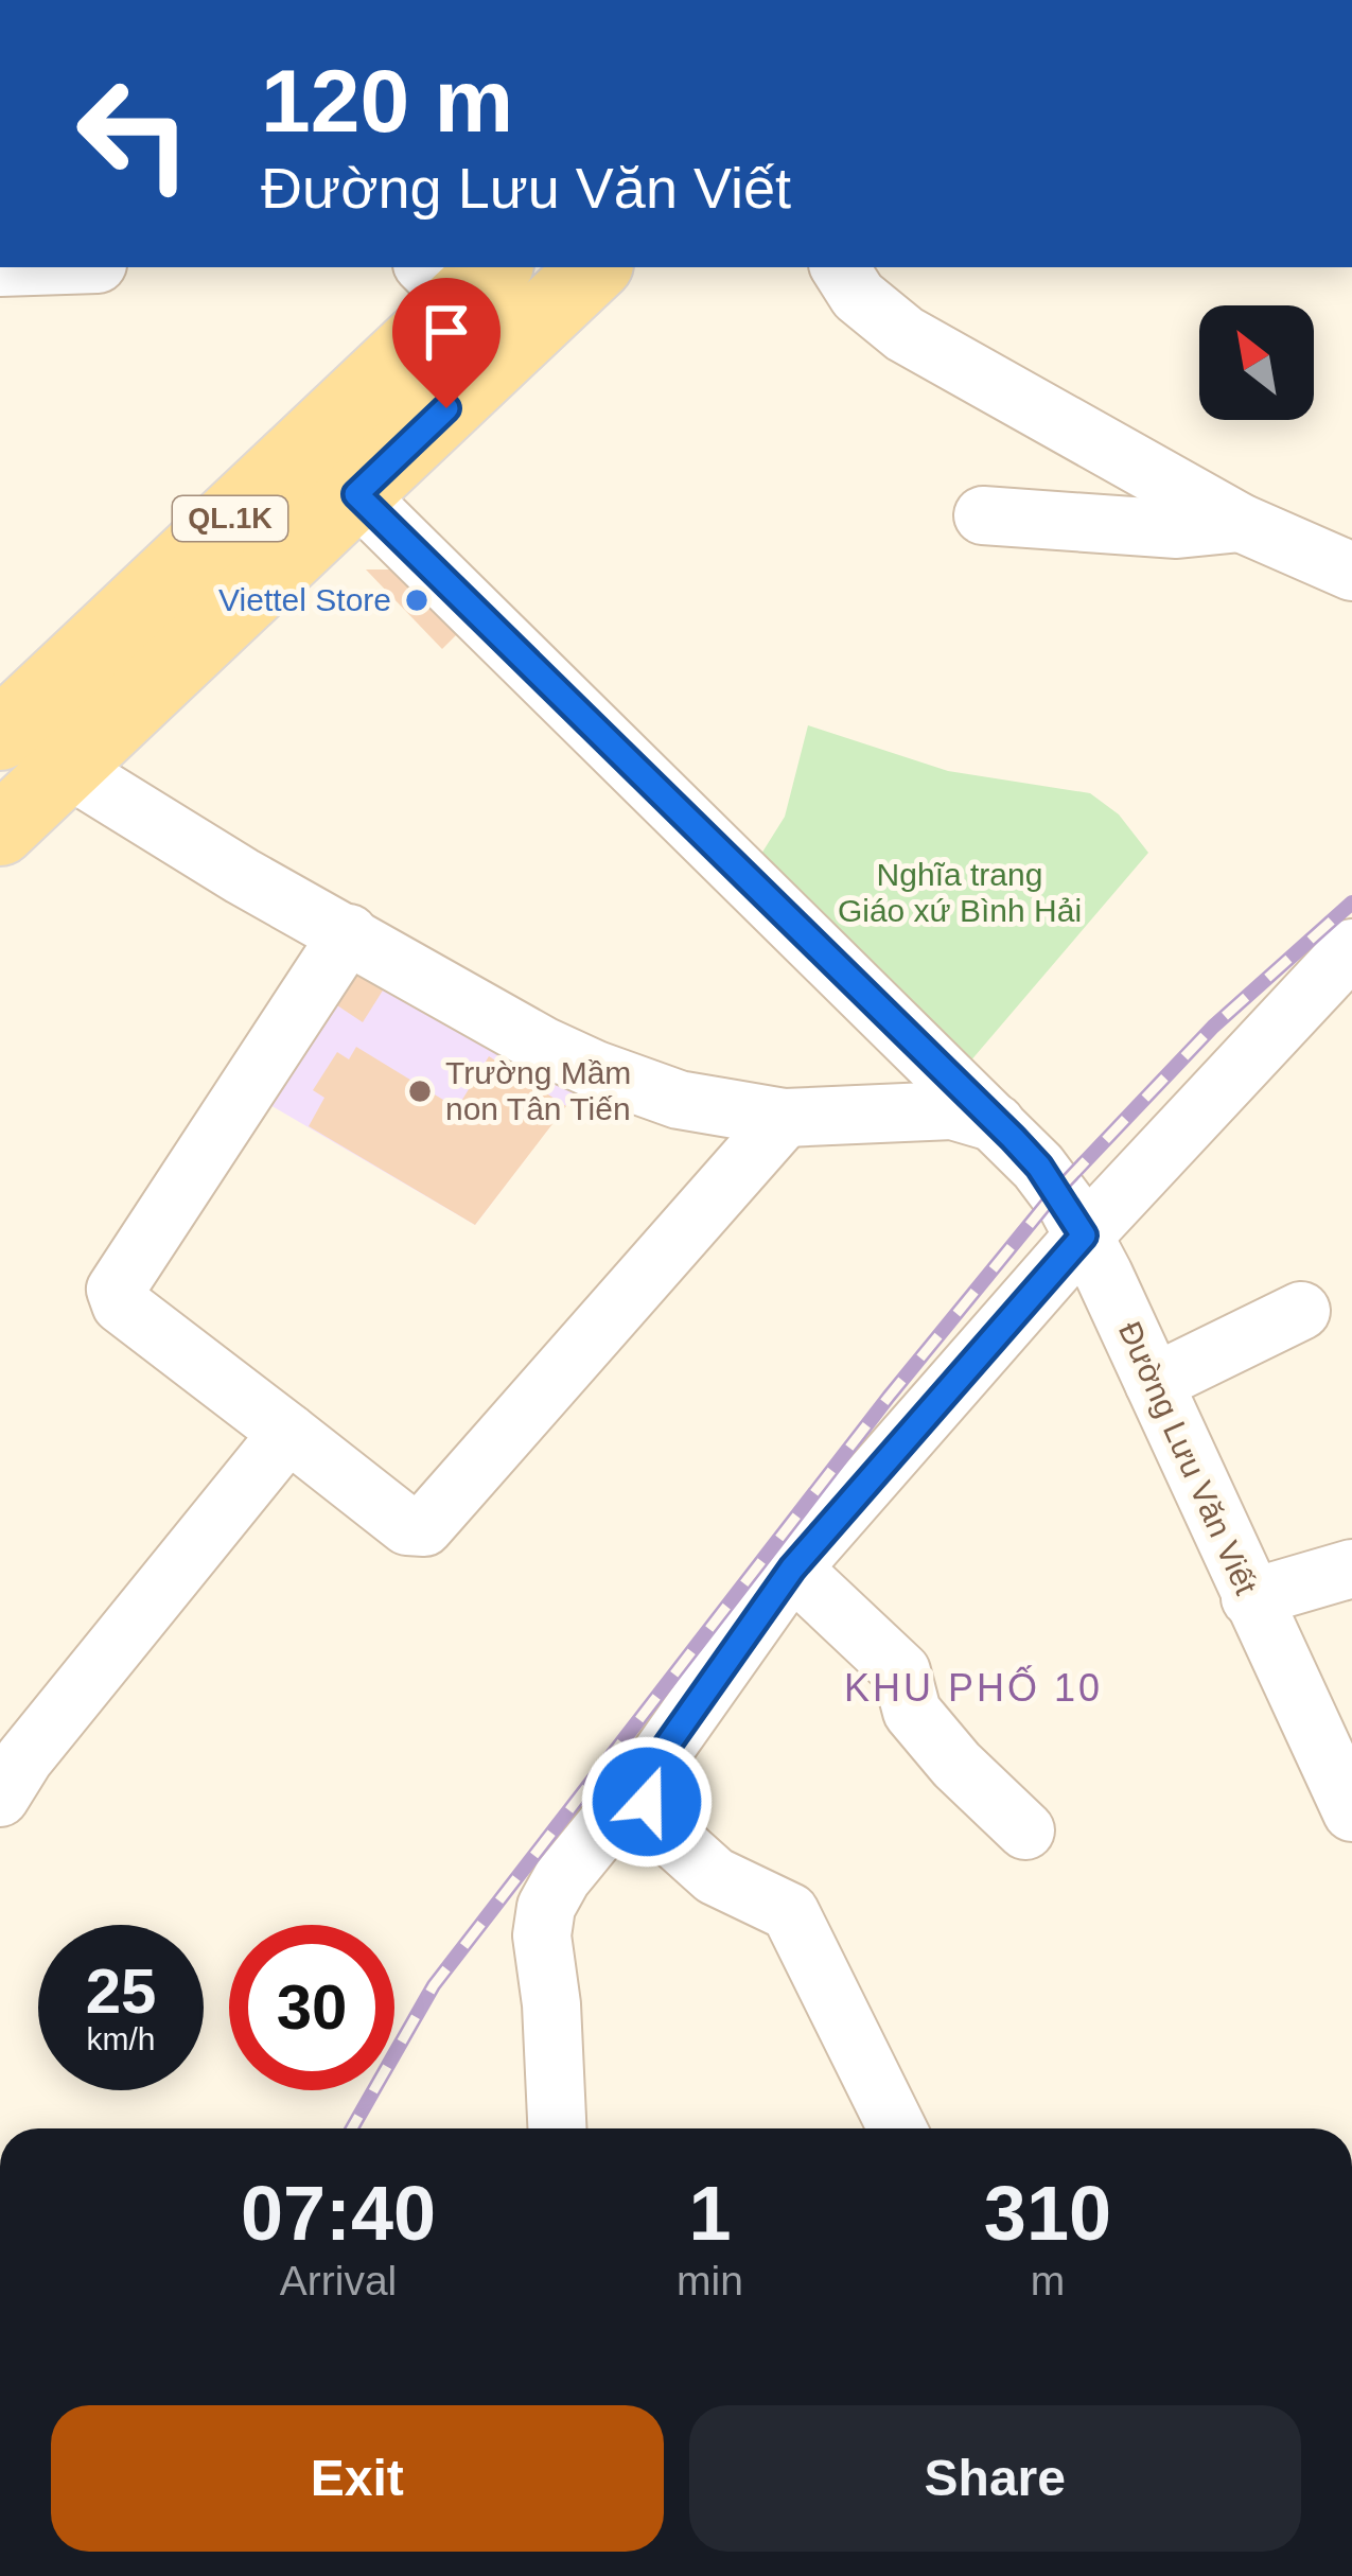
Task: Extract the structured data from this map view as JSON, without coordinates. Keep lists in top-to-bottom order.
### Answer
{
  "streets": {
    "main road": ["QL.1K"],
    "street": ["Đường Lưu Văn Viết"]
  },
  "crossings": [
    ["QL.1K", "Đường Lưu Văn Viết"]
  ],
  "districts": ["KHU PHỐ 10"],
  "parks": ["Nghĩa trang Giáo xứ Bình Hải"],
  "places": ["Viettel Store", "Trường Mầm non Tân Tiến"],
  "north": "top left",
  "page": {
    "turn": ["120 m", "Đường Lưu Văn Viết"],
    "speed": "25 km/h",
    "limit": "30",
    "eta": [
      "07:40",
      "Arrival",
      "1",
      "min",
      "310",
      "m"
    ],
    "buttons": ["Exit", "Share"]
  }
}
